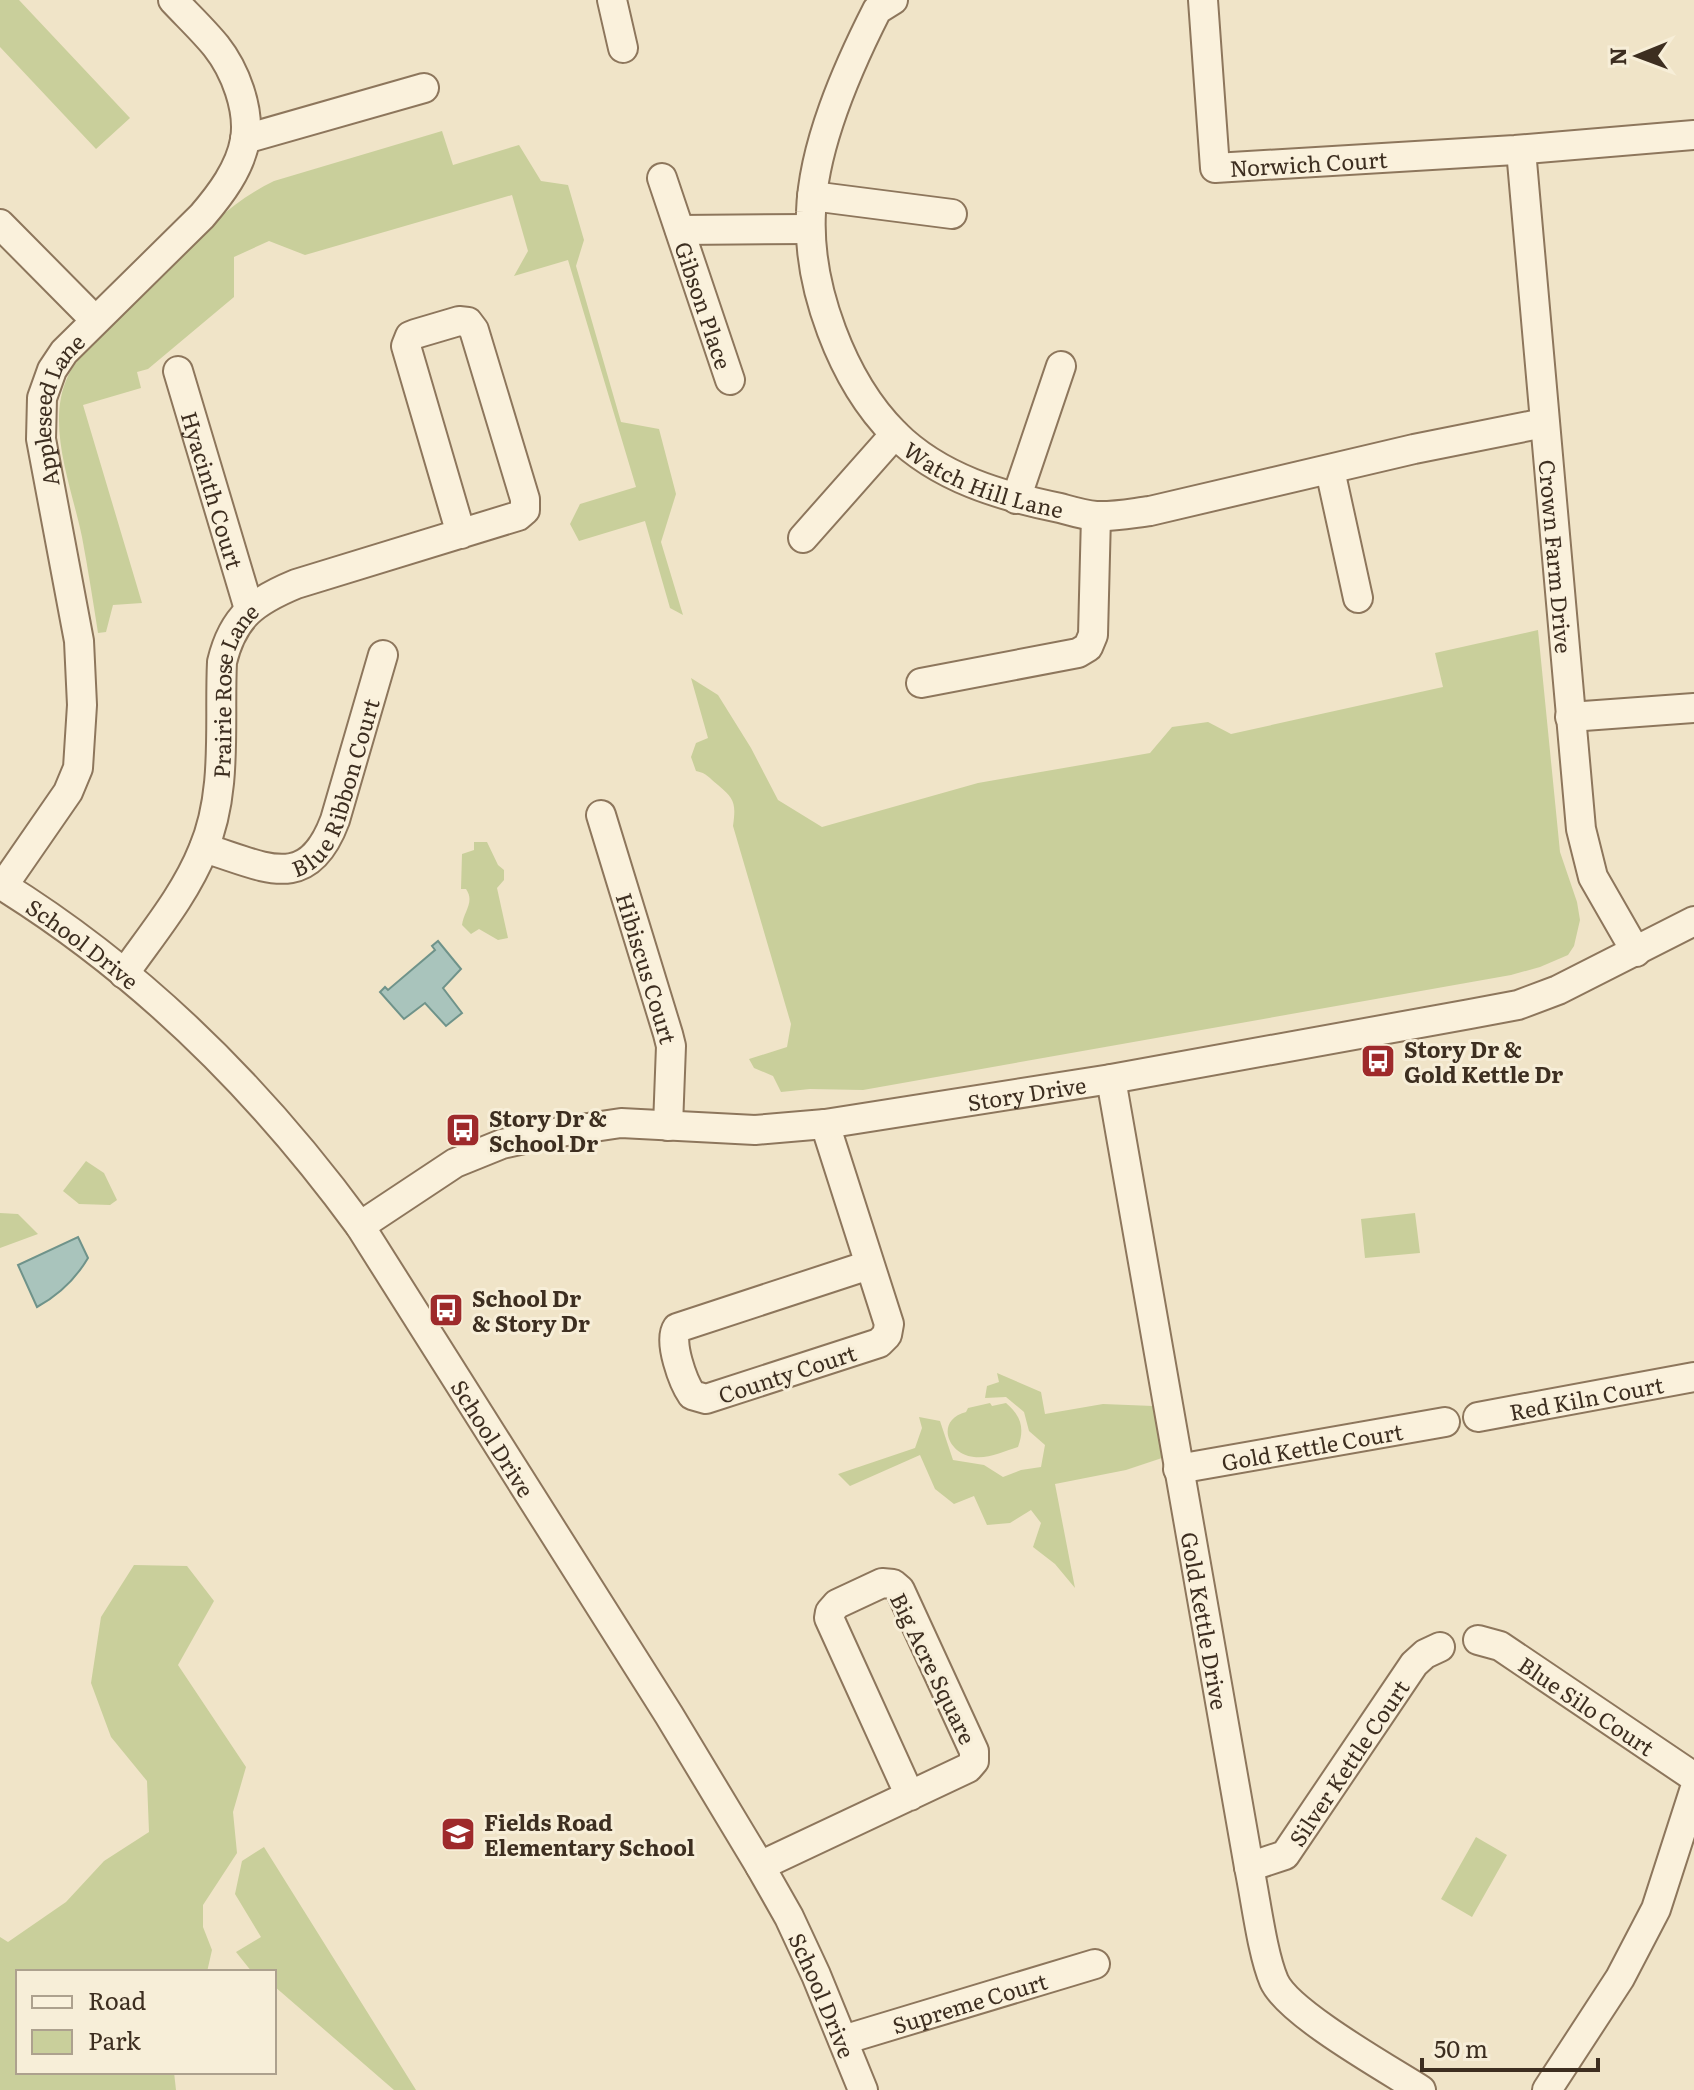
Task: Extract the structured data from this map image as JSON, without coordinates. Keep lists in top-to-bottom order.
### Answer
{
  "streets": {
    "street": [
      "Norwich Court",
      "Gibson Place",
      "Appleseed Lane",
      "Watch Hill Lane",
      "Hyacinth Court",
      "Crown Farm Drive",
      "Prairie Rose Lane",
      "Blue Ribbon Court",
      "School Drive",
      "Hibiscus Court",
      "Story Drive",
      "County Court",
      "Red Kiln Court",
      "Gold Kettle Court",
      "Gold Kettle Drive",
      "Big Acre Square",
      "Blue Silo Court",
      "Silver Kettle Court",
      "Supreme Court"
    ]
  },
  "crossings": [
    ["Norwich Court", "Crown Farm Drive"],
    ["Gibson Place", "Watch Hill Lane"],
    ["Appleseed Lane", "School Drive"],
    ["Watch Hill Lane", "Crown Farm Drive"],
    ["Hyacinth Court", "Prairie Rose Lane"],
    ["Crown Farm Drive", "Story Drive"],
    ["Prairie Rose Lane", "Blue Ribbon Court"],
    ["Prairie Rose Lane", "School Drive"],
    ["School Drive", "Story Drive"],
    ["School Drive", "Big Acre Square"],
    ["School Drive", "Supreme Court"],
    ["Hibiscus Court", "Story Drive"],
    ["Story Drive", "County Court"],
    ["Story Drive", "Gold Kettle Drive"],
    ["Gold Kettle Court", "Gold Kettle Drive"],
    ["Gold Kettle Drive", "Silver Kettle Court"]
  ],
  "places": {
    "bus stop": ["Story Dr & Gold Kettle Dr", "Story Dr & School Dr", "School Dr & Story Dr"],
    "school or university": ["Fields Road Elementary School"]
  },
  "legend": ["Road", "Park"],
  "scale_bar": "50 m",
  "north": "left"
}
